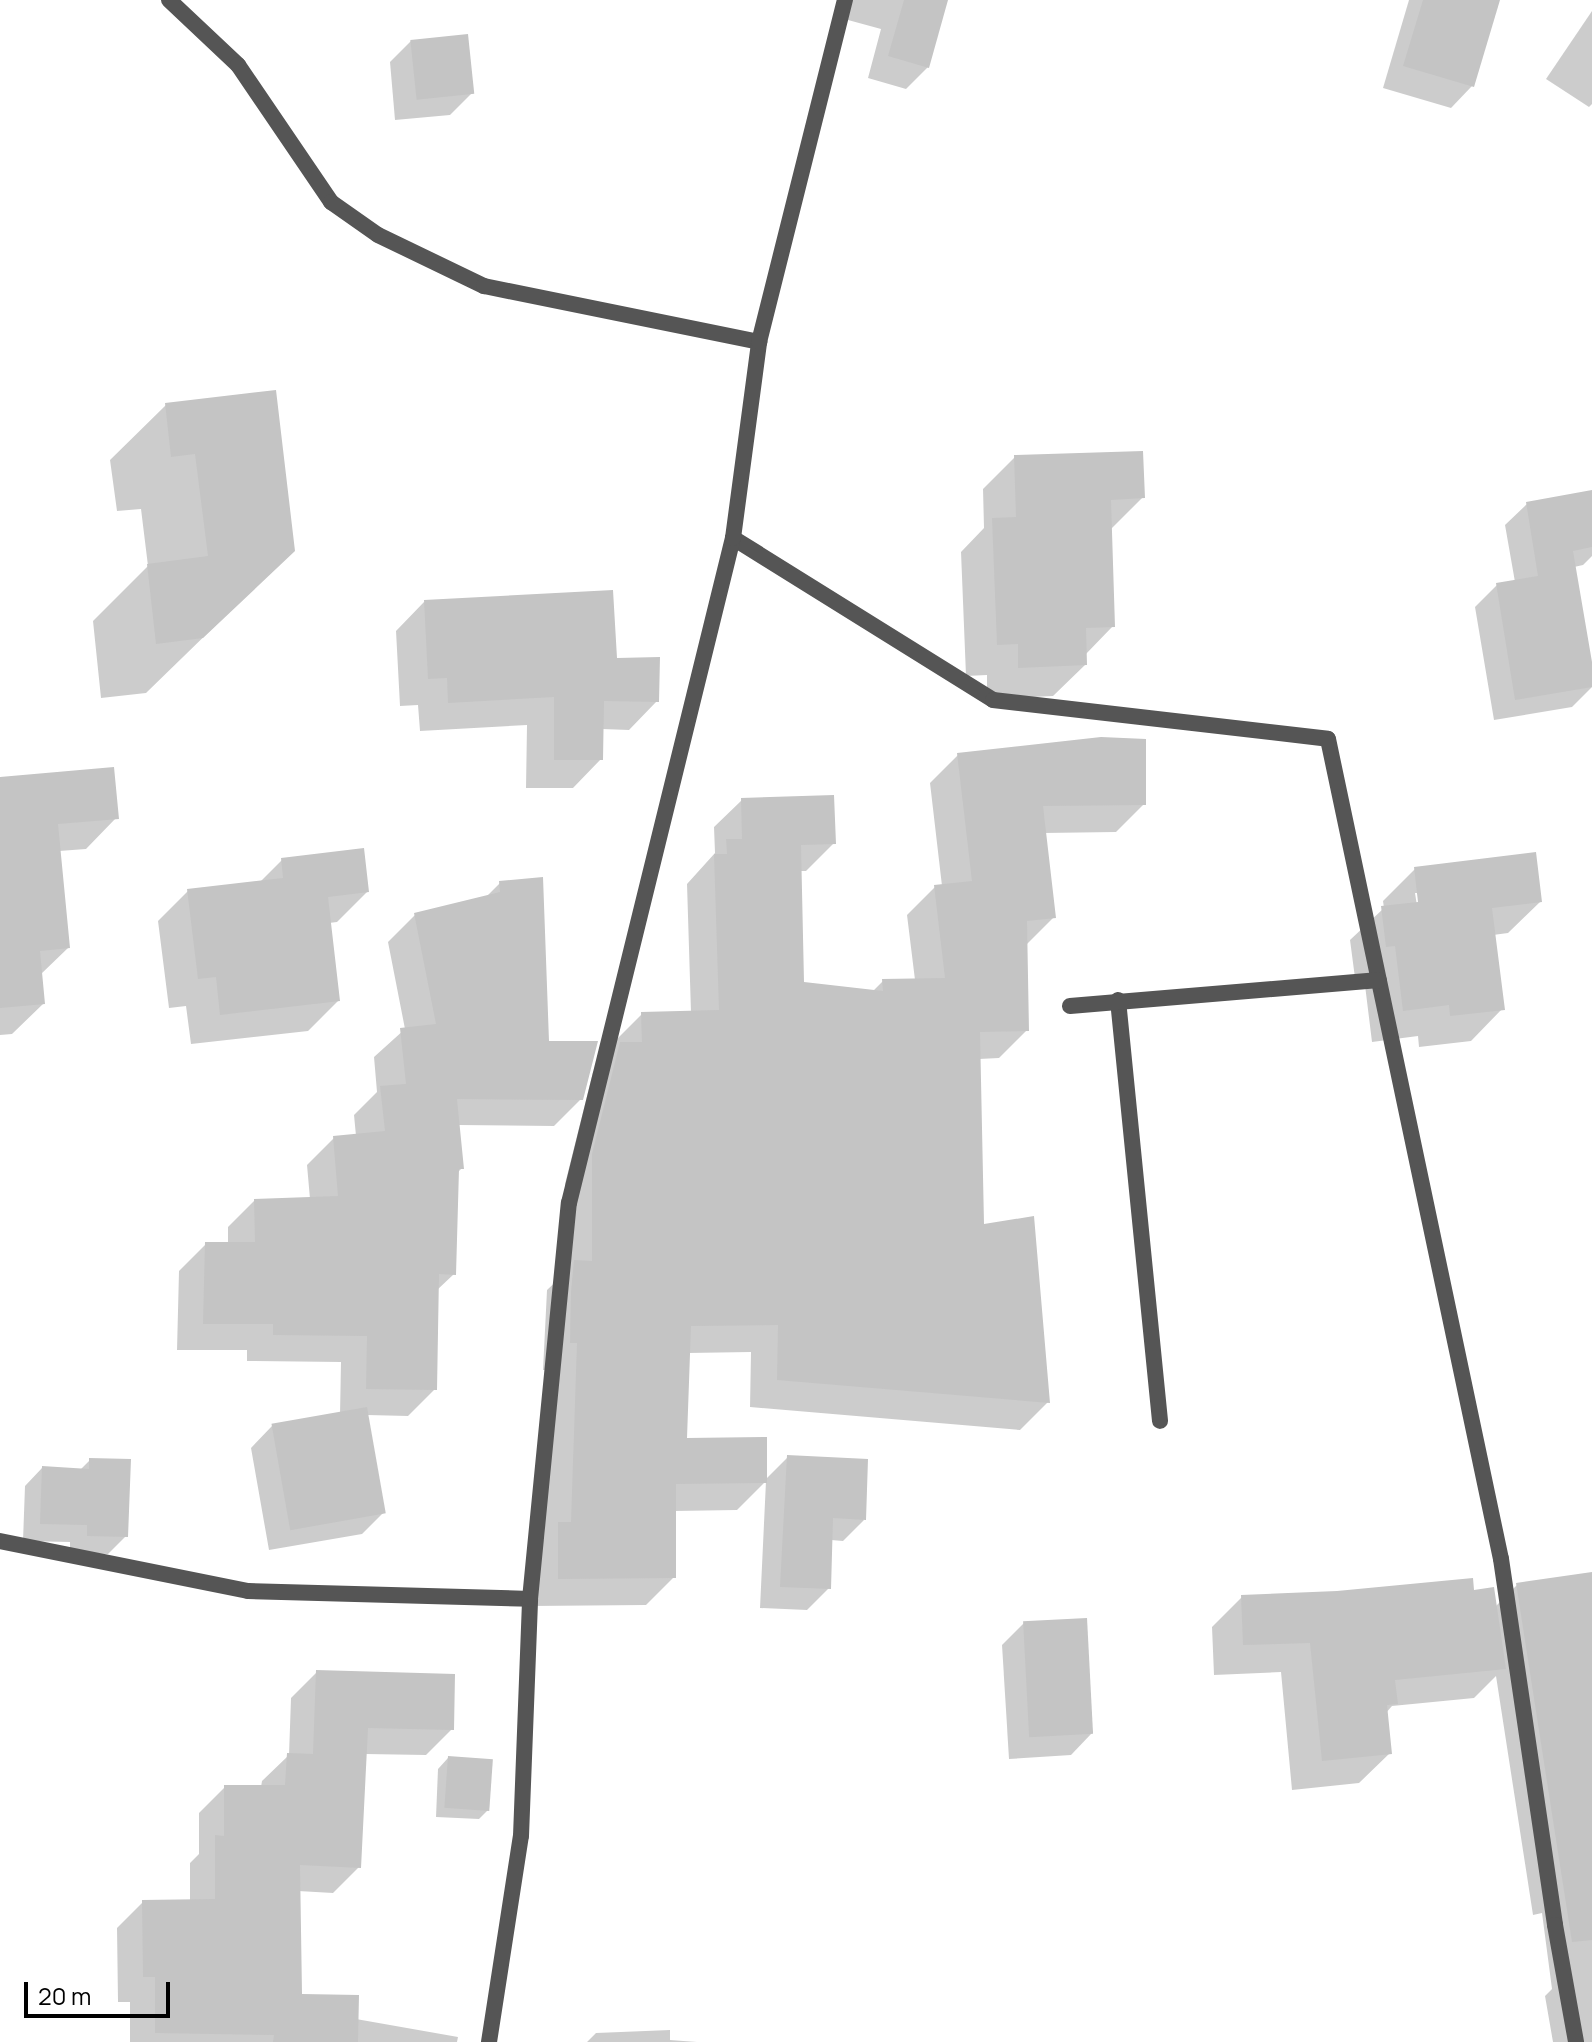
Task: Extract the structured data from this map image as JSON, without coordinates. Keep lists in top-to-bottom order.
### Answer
{
  "scale_bar": "20 m"
}
